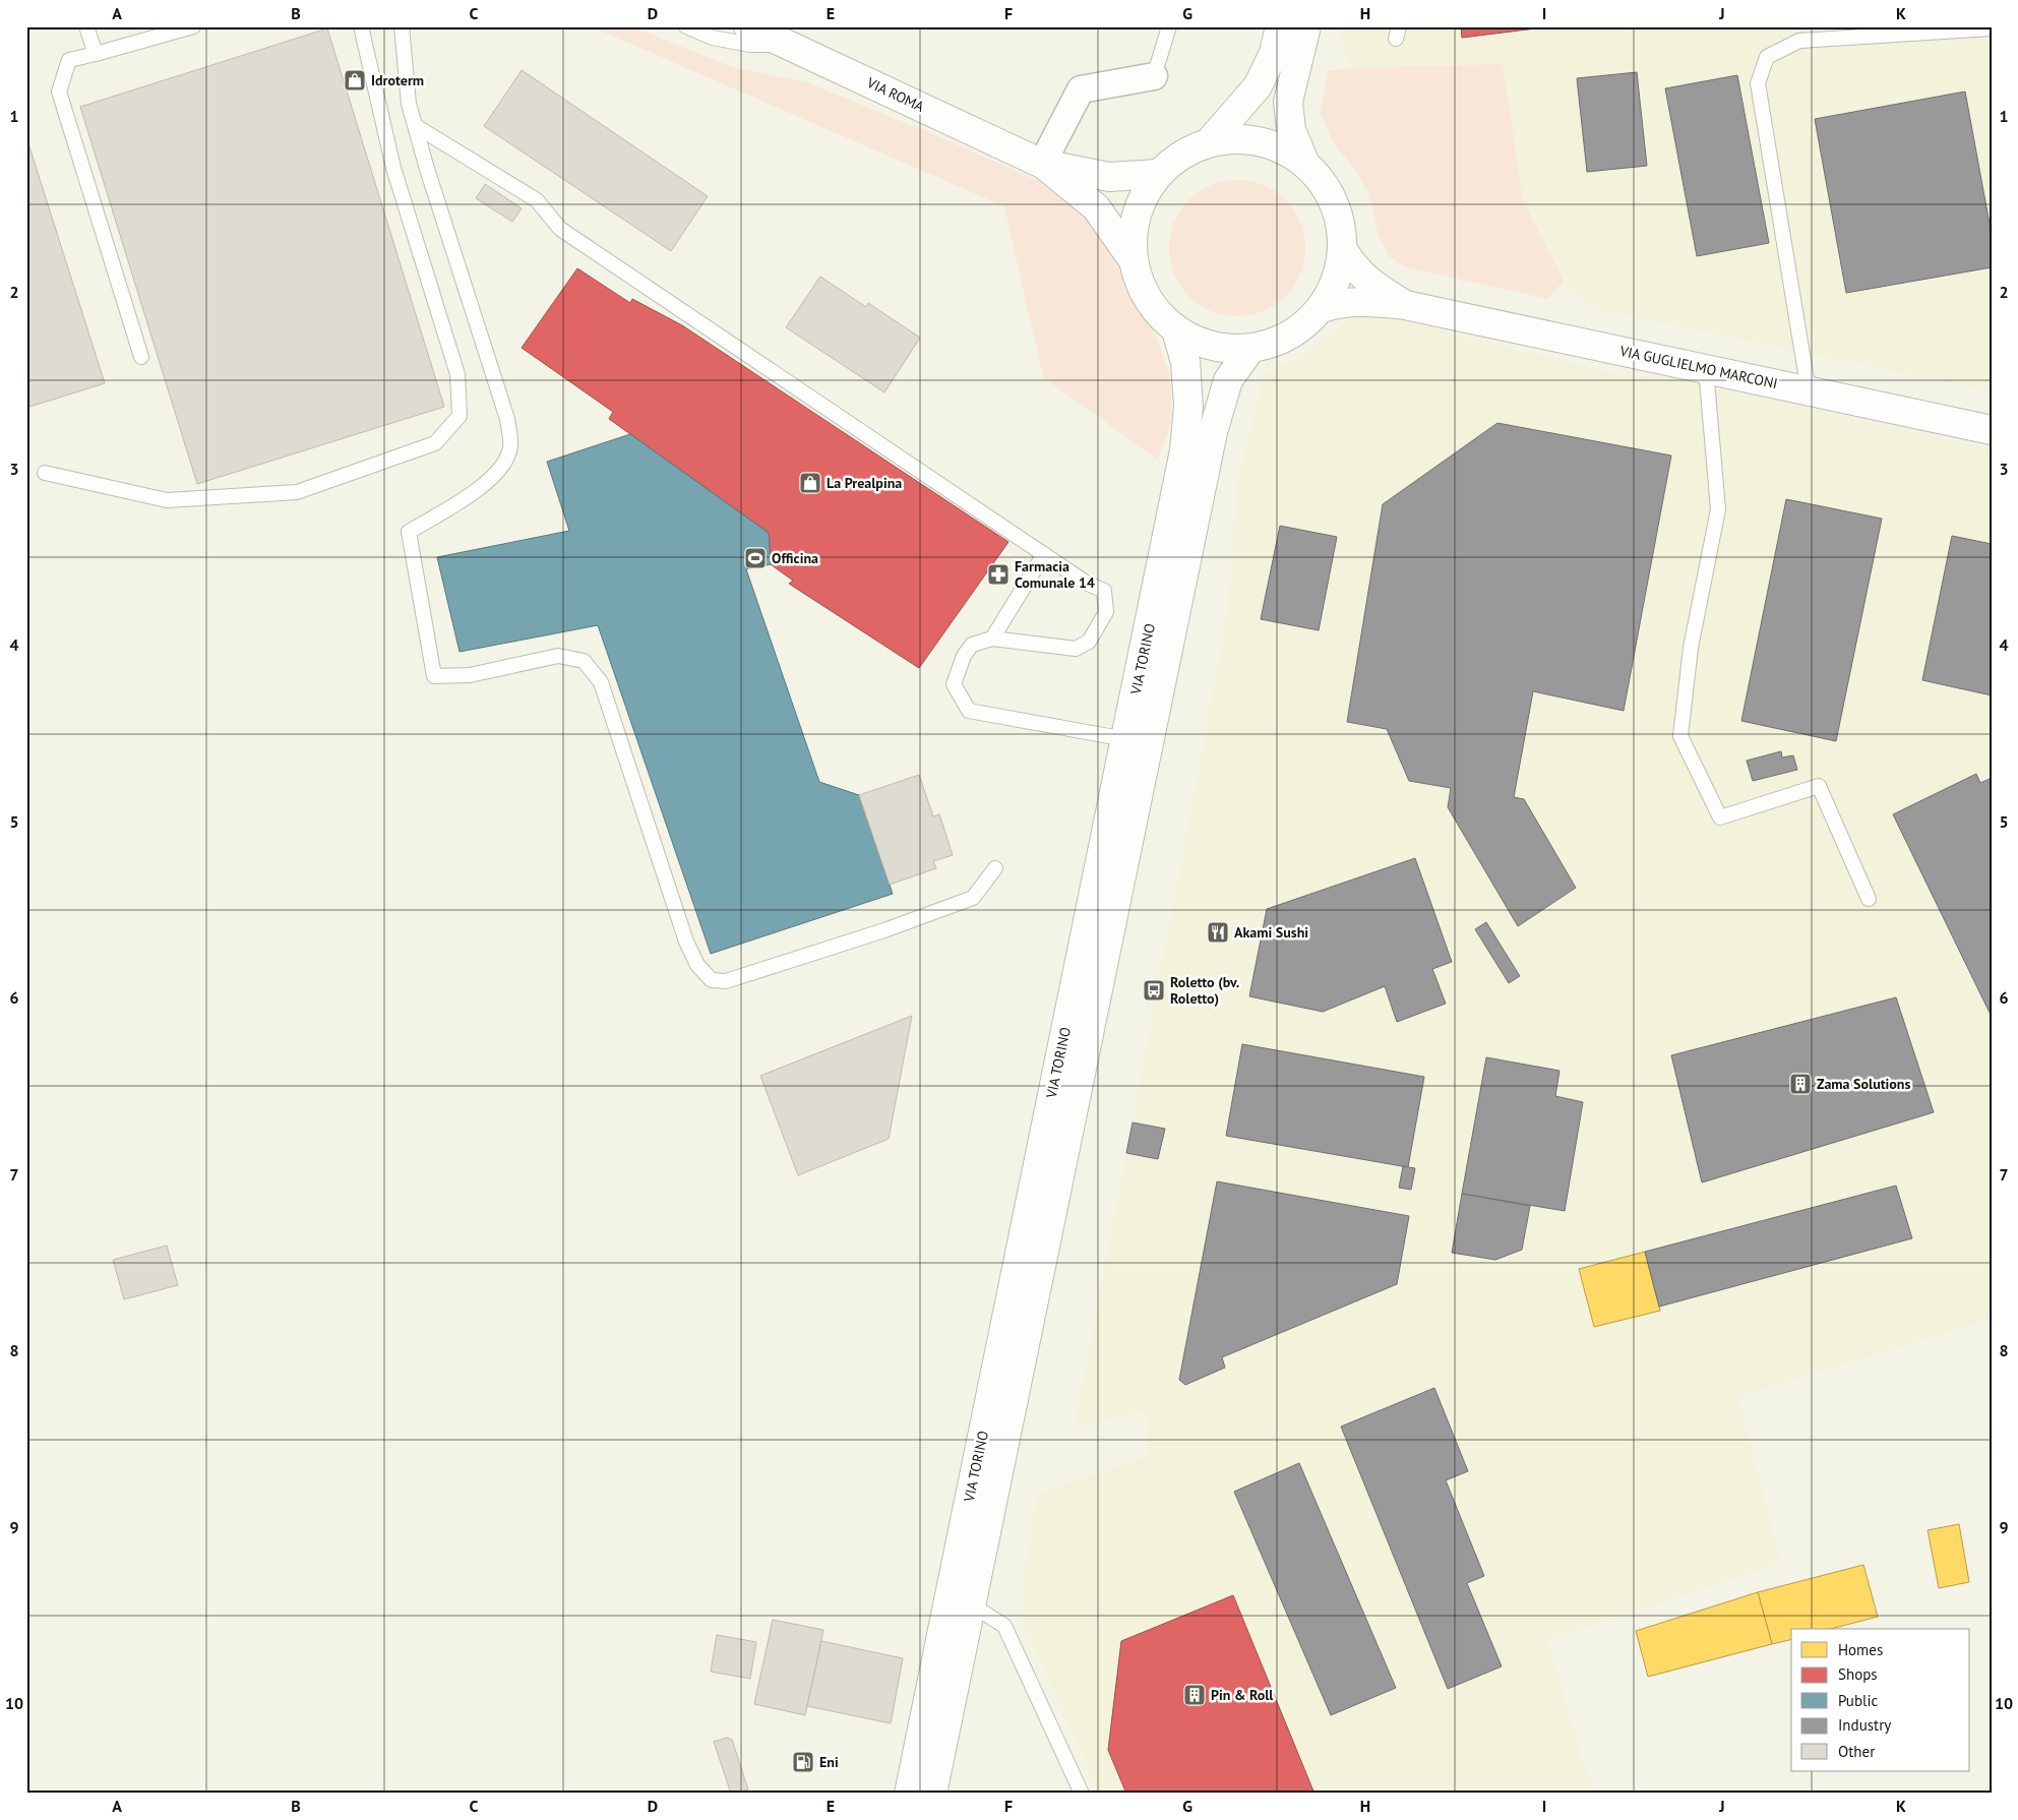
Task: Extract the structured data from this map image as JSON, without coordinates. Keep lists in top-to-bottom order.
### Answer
{
  "streets": {
    "main road": ["VIA ROMA", "VIA GUGLIELMO MARCONI", "VIA TORINO"]
  },
  "places": {
    "shop": ["Idroterm", "La Prealpina"],
    "sports": ["Officina"],
    "pharmacy": ["Farmacia Comunale 14"],
    "restaurant": ["Akami Sushi"],
    "bus stop": ["Roletto (bv. Roletto)"],
    "building": ["Zama Solutions", "Pin & Roll"],
    "fuel station": ["Eni"]
  },
  "legend": [
    "Homes",
    "Shops",
    "Public",
    "Industry",
    "Other"
  ],
  "grid": {
    "columns": [
      "A",
      "B",
      "C",
      "D",
      "E",
      "F",
      "G",
      "H",
      "I",
      "J",
      "K"
    ],
    "rows": [
      "1",
      "2",
      "3",
      "4",
      "5",
      "6",
      "7",
      "8",
      "9",
      "10"
    ]
  }
}
